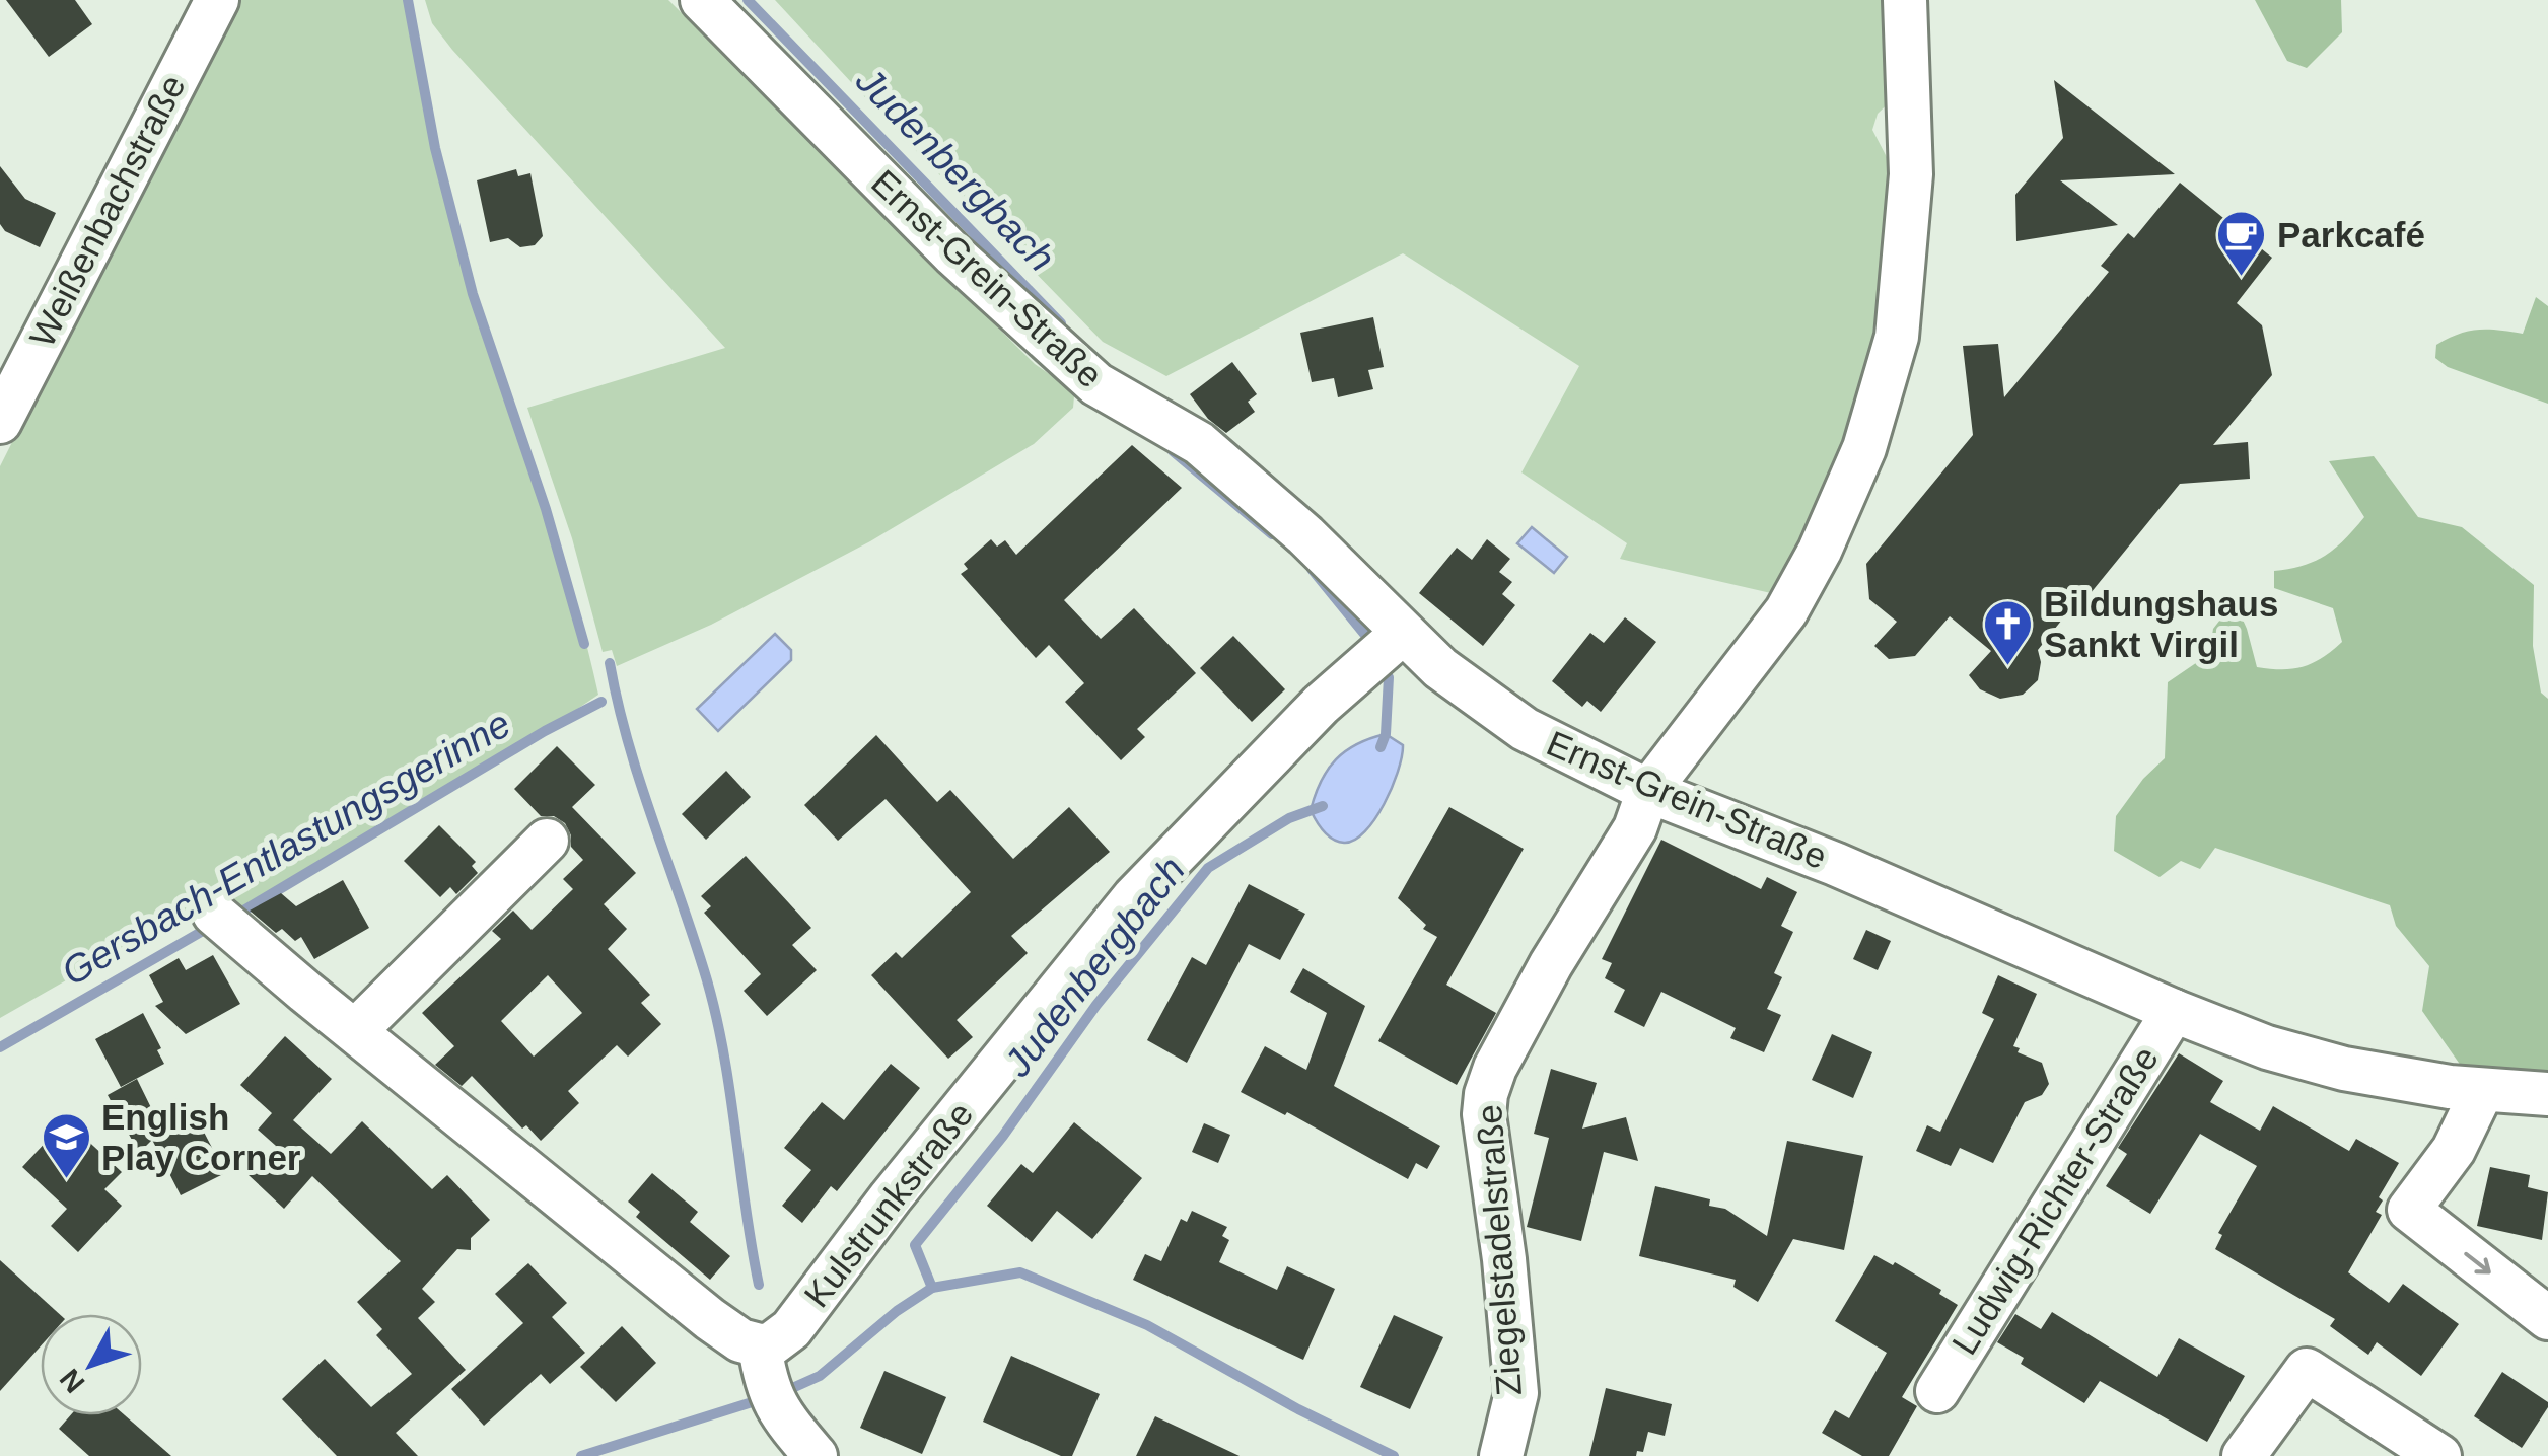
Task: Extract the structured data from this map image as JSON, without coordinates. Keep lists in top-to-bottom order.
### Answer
{
  "streets": {
    "street": [
      "Weißenbachstraße",
      "Ernst-Grein-Straße",
      "Ludwig-Richter-Straße",
      "Kulstrunkstraße",
      "Ziegelstadelstraße"
    ]
  },
  "crossings": [
    ["Ernst-Grein-Straße", "Ludwig-Richter-Straße"],
    ["Ernst-Grein-Straße", "Kulstrunkstraße"],
    ["Ernst-Grein-Straße", "Ziegelstadelstraße"]
  ],
  "water": ["Judenbergbach", "Gersbach-Entlastungsgerinne"],
  "places": {
    "cafe": ["Parkcafé"],
    "church": ["Bildungshaus Sankt Virgil"],
    "school or university": ["English Play Corner"]
  },
  "north": "bottom left"
}
